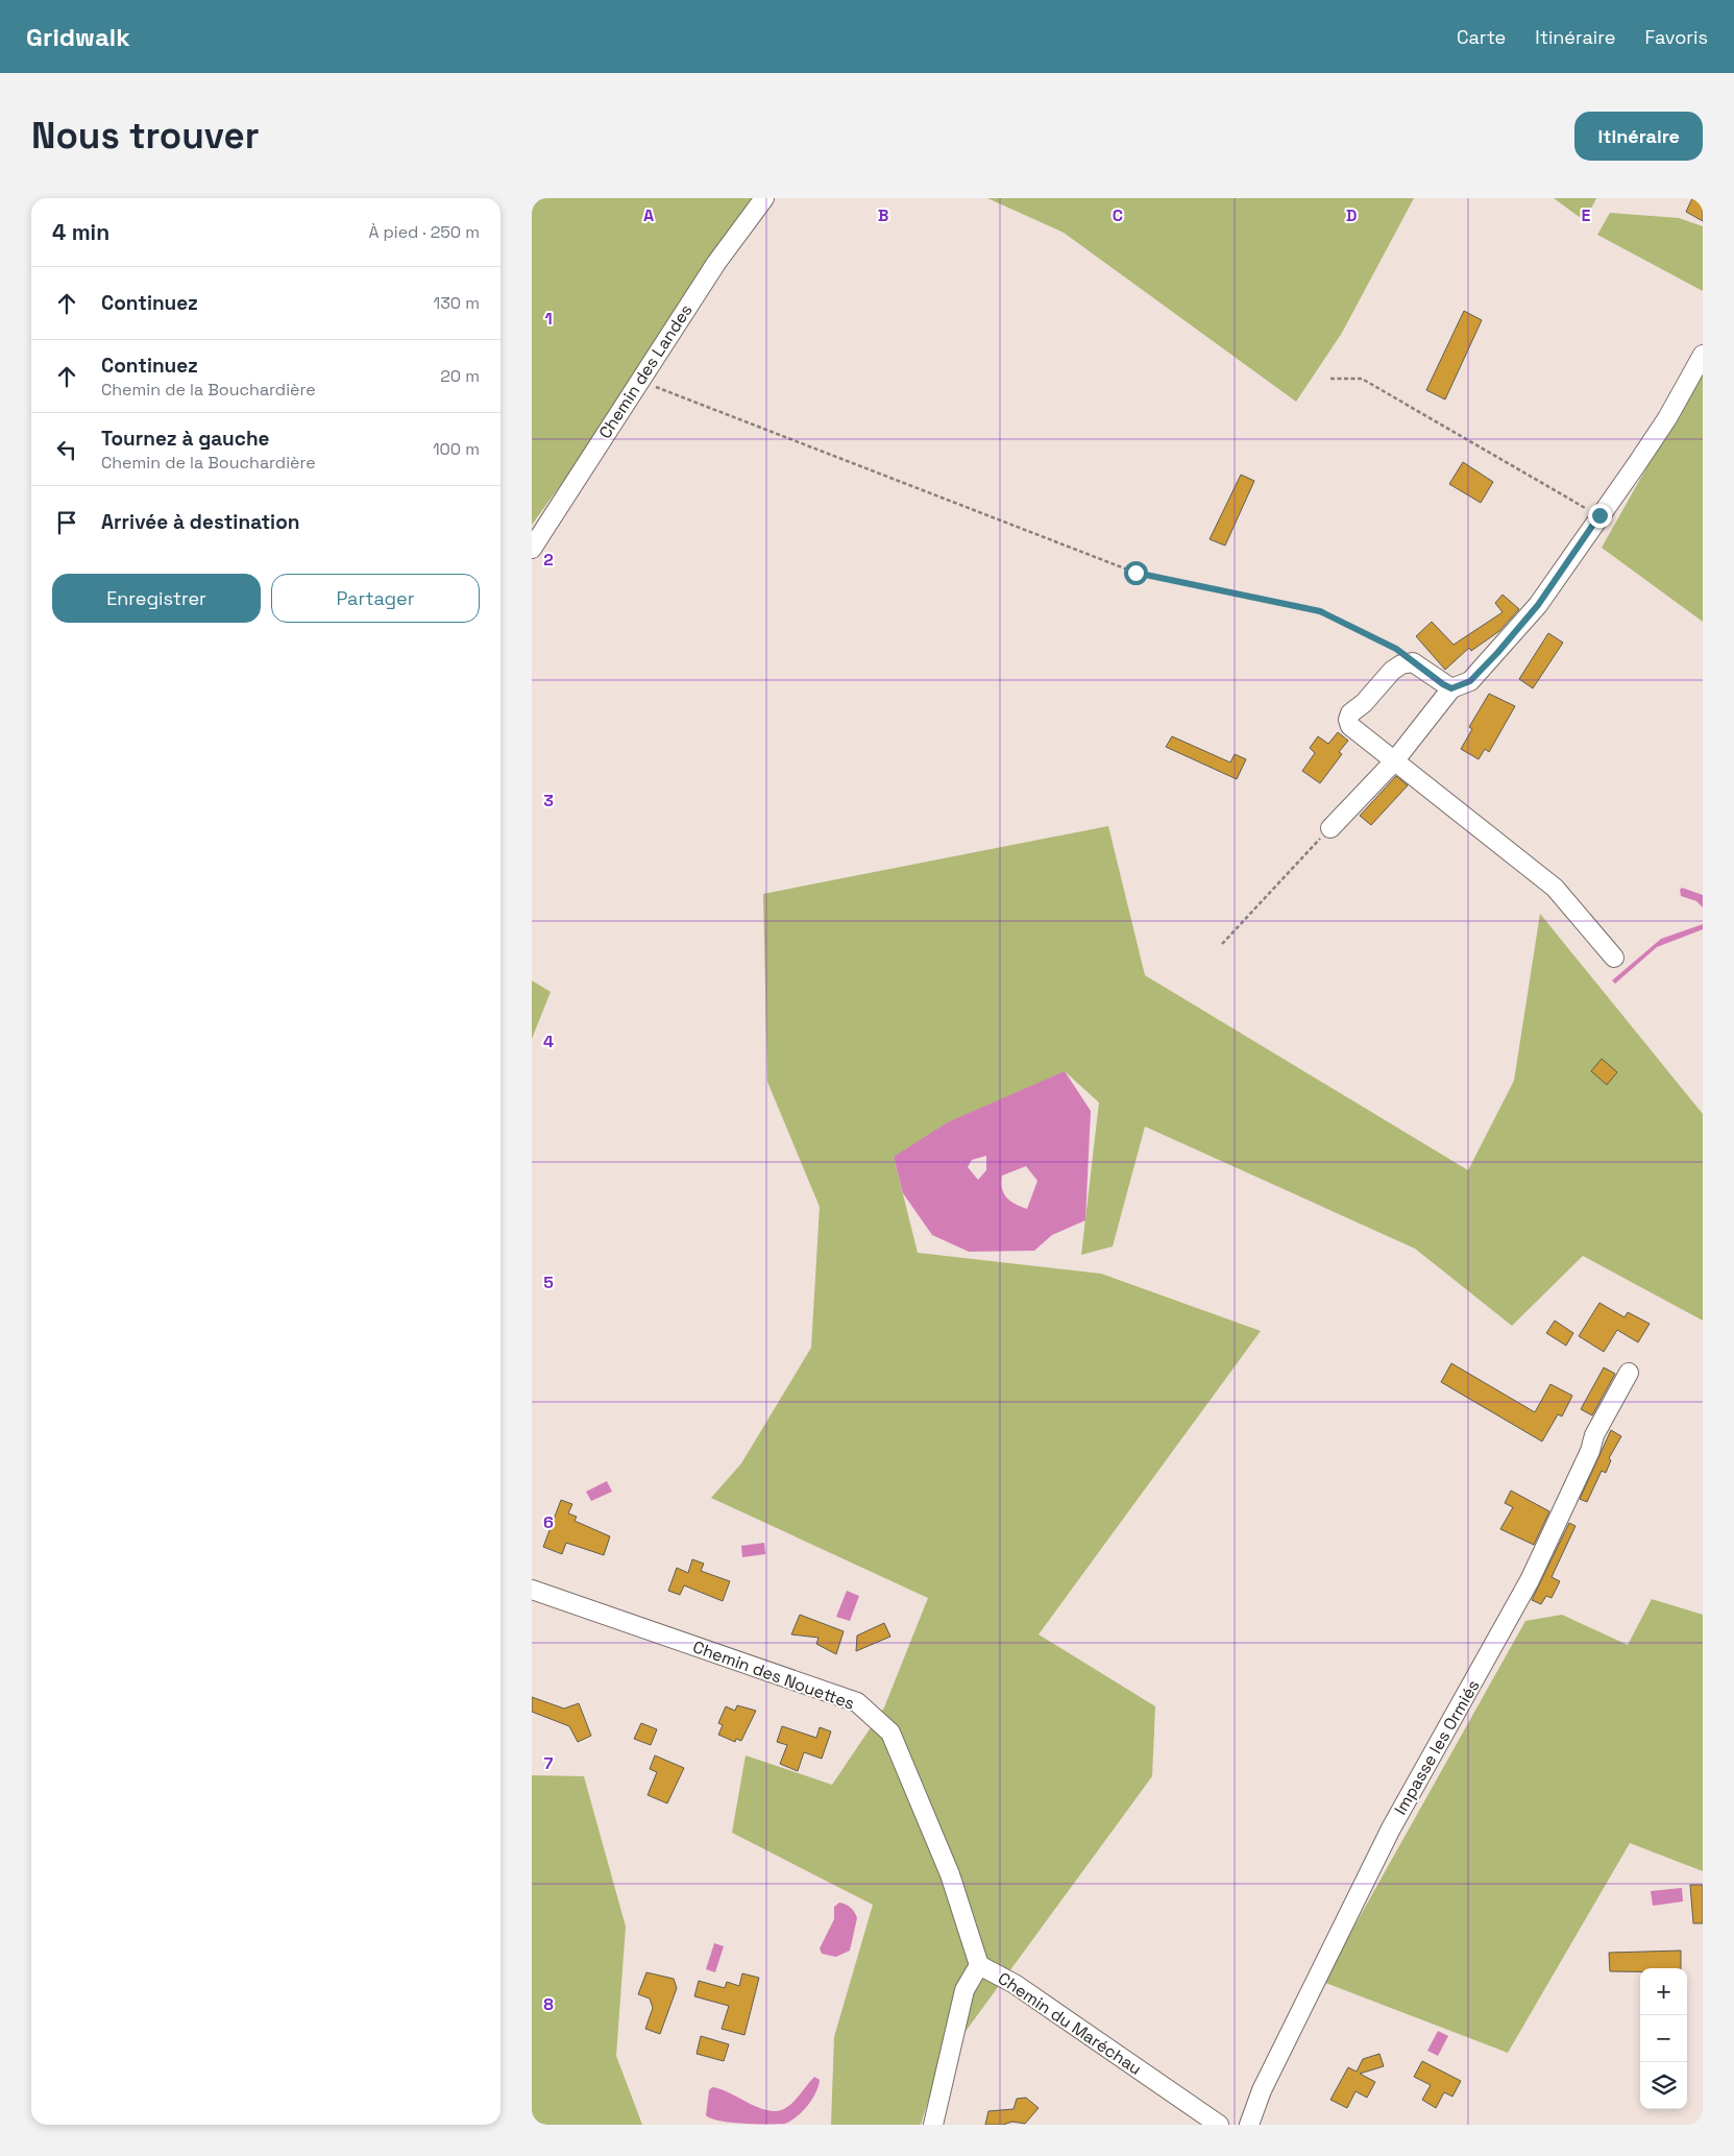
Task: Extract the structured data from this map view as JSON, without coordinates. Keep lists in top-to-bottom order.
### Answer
{
  "streets": {
    "street": [
      "Chemin des Landes",
      "Chemin des Nouettes",
      "Impasse les Ormiés",
      "Chemin du Maréchau"
    ]
  },
  "crossings": [
    ["Chemin des Nouettes", "Chemin du Maréchau"]
  ],
  "page": {
    "header": "Gridwalk",
    "nav": ["Carte", "Itinéraire", "Favoris"],
    "buttons": [
      "Itinéraire",
      ["Enregistrer", "Partager"]
    ],
    "title": "Nous trouver",
    "heading": ["4 min", "À pied · 250 m"],
    "list": [
      ["Continuez", "130 m"],
      ["Continuez", "Chemin de la Bouchardière", "20 m"],
      ["Tournez à gauche", "Chemin de la Bouchardière", "100 m"],
      "Arrivée à destination"
    ],
    "map_buttons": ["+", "−"]
  },
  "grid": {
    "columns": [
      "A",
      "B",
      "C",
      "D",
      "E"
    ],
    "rows": [
      "1",
      "2",
      "3",
      "4",
      "5",
      "6",
      "7",
      "8"
    ]
  }
}
